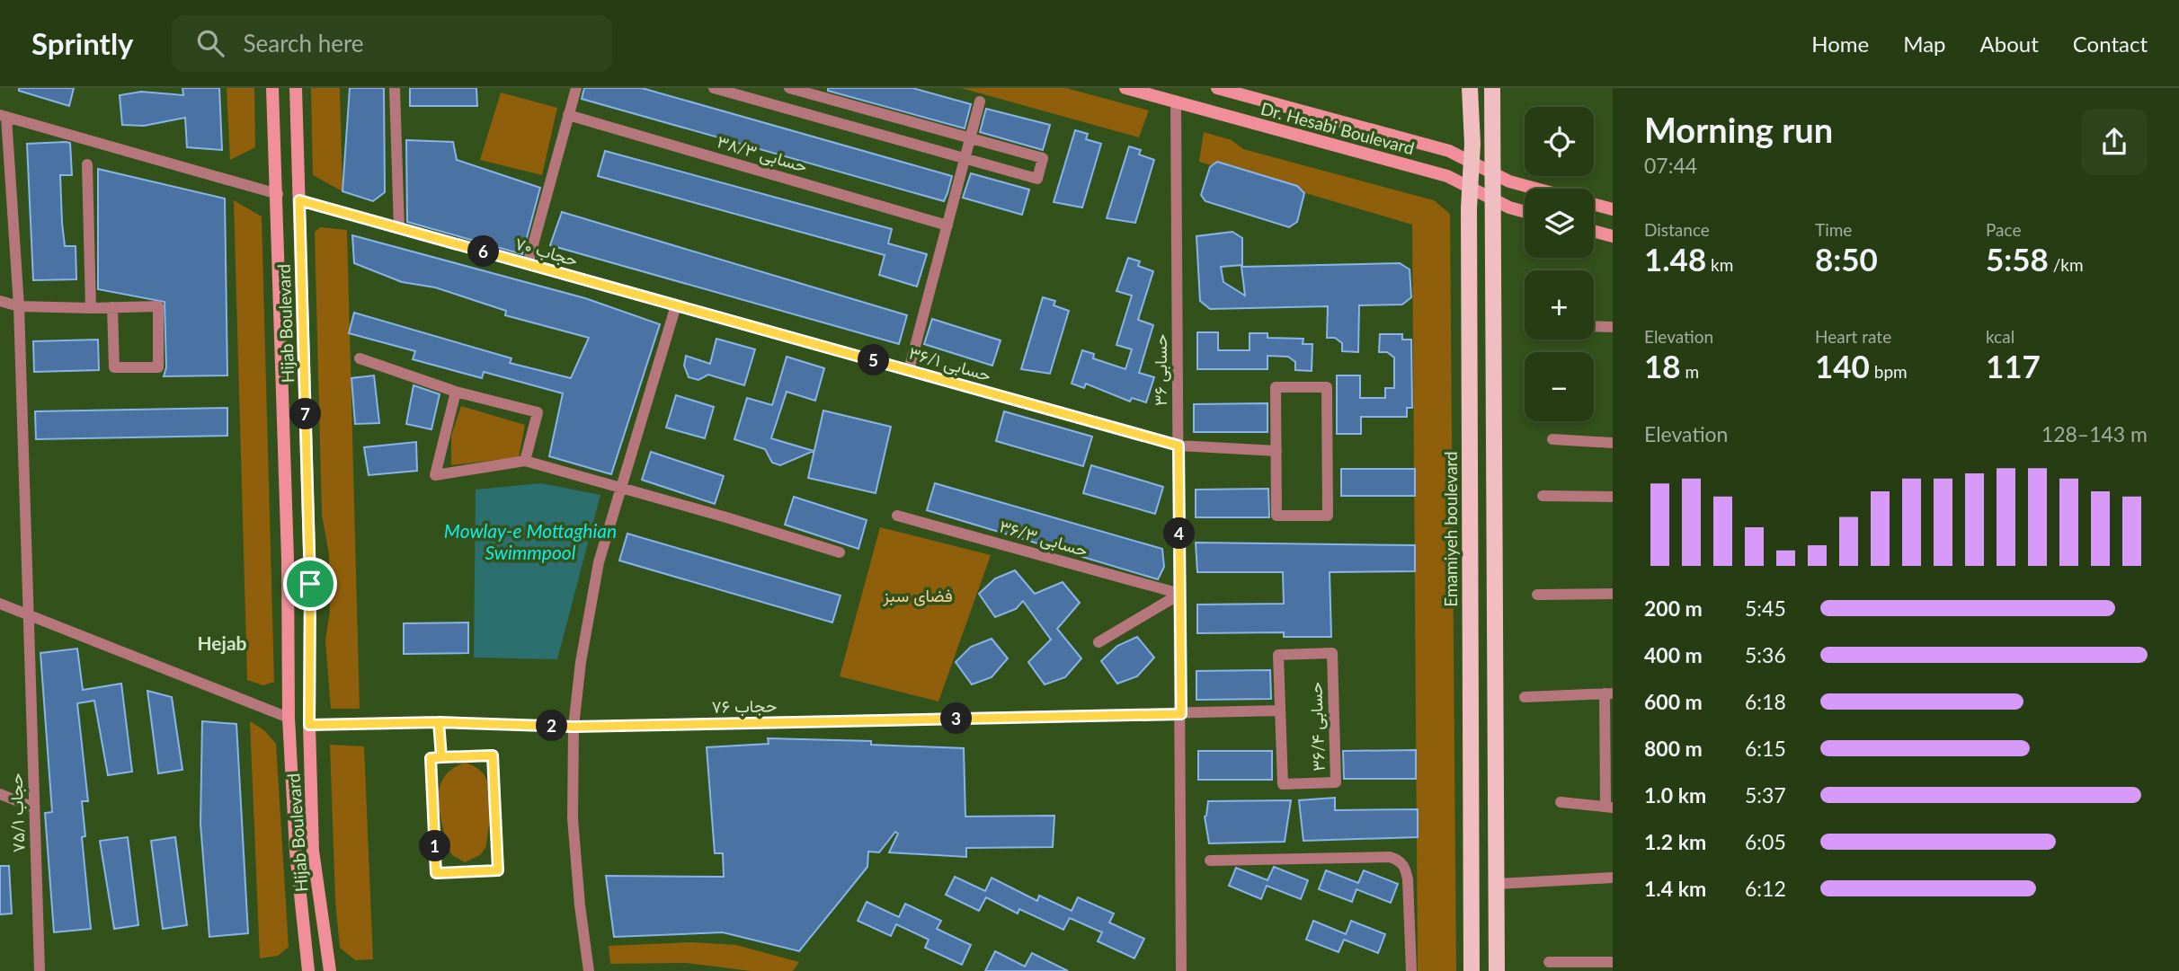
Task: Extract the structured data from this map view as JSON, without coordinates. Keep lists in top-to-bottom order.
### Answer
{
  "streets": {
    "main road": ["Dr. Hesabi Boulevard", "Hijab Boulevard", "Emamiyeh boulevard"],
    "street": [
      "حسابی ۳۸/۳",
      "حجاب ۷۰",
      "حسابی ۳۶/۱",
      "حسابی ۳۶",
      "حسابی ۳۶/۳",
      "حجاب ۷۶",
      "حسابی ۳۶/۴",
      "حجاب ۷۵/۱"
    ]
  },
  "crossings": [
    ["Dr. Hesabi Boulevard", "حسابی ۳۶"],
    ["Dr. Hesabi Boulevard", "Emamiyeh boulevard"],
    ["حجاب ۷۰", "Hijab Boulevard"],
    ["حجاب ۷۰", "حسابی ۳۶/۱"],
    ["Hijab Boulevard", "حجاب ۷۶"],
    ["حسابی ۳۶/۱", "حسابی ۳۶"],
    ["حسابی ۳۶", "حسابی ۳۶/۳"],
    ["حسابی ۳۶", "حجاب ۷۶"],
    ["حسابی ۳۶", "حسابی ۳۶/۴"],
    ["حجاب ۷۶", "حسابی ۳۶/۴"]
  ],
  "districts": ["Hejab"],
  "water": ["Mowlay-e Mottaghian Swimmpool"],
  "parks": ["فضای سبز"],
  "page": {
    "header": "Sprintly",
    "search": "Search here",
    "nav": [
      "Home",
      "Map",
      "About",
      "Contact"
    ],
    "heading": ["Morning run", "07:44"],
    "map_buttons": ["+", "−"],
    "stats": [
      ["Distance", "1.48 km"],
      ["Time", "8:50"],
      ["Pace", "5:58 /km"],
      ["Elevation", "18 m"],
      ["Heart rate", "140 bpm"],
      ["kcal", "117"]
    ],
    "pins": [
      "6",
      "5",
      "7",
      "4",
      "3",
      "2",
      "1"
    ],
    "chart": ["Elevation", "128–143 m"],
    "list": [
      {
        "name": "200 m",
        "note": "5:45"
      },
      {
        "name": "400 m",
        "note": "5:36"
      },
      {
        "name": "600 m",
        "note": "6:18"
      },
      {
        "name": "800 m",
        "note": "6:15"
      },
      {
        "name": "1.0 km",
        "note": "5:37"
      },
      {
        "name": "1.2 km",
        "note": "6:05"
      },
      {
        "name": "1.4 km",
        "note": "6:12"
      }
    ]
  }
}
